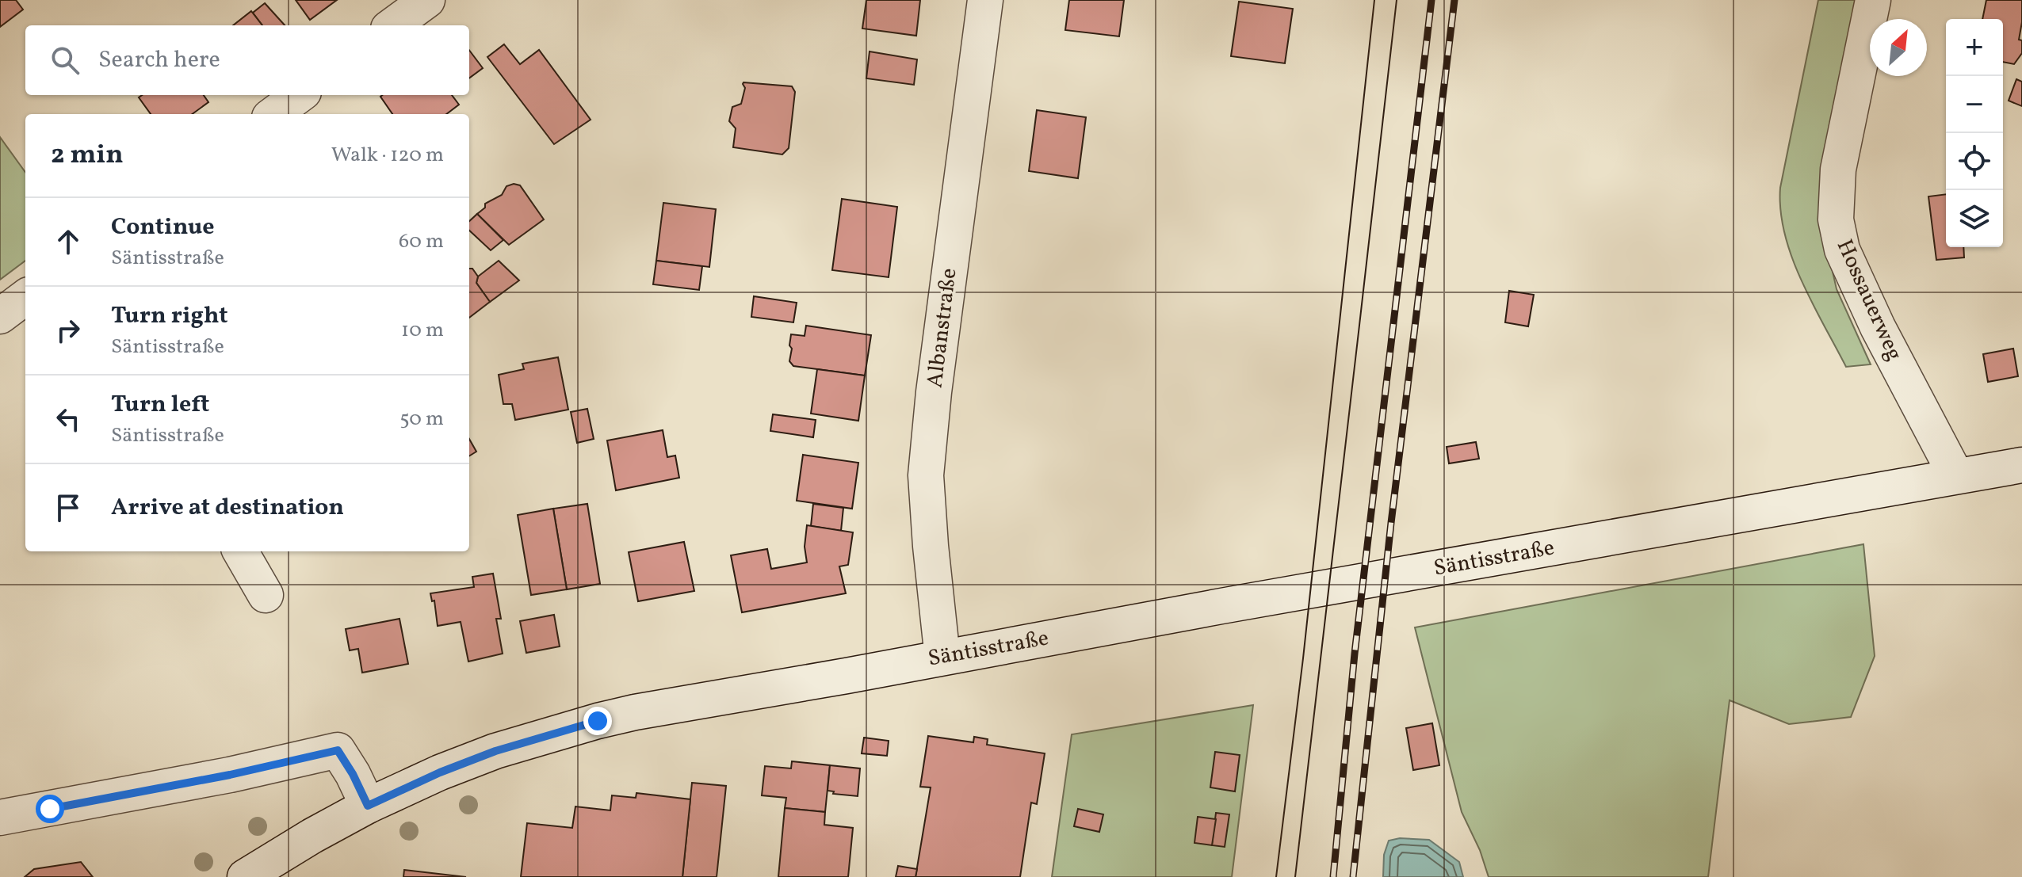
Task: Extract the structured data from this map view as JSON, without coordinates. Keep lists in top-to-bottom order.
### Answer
{
  "streets": {
    "street": ["Hossauerweg", "Albanstraße", "Säntisstraße"]
  },
  "crossings": [
    ["Hossauerweg", "Säntisstraße"],
    ["Albanstraße", "Säntisstraße"]
  ],
  "north": "top right",
  "page": {
    "map_buttons": ["+", "−"],
    "search": "Search here",
    "heading": ["2 min", "Walk · 120 m"],
    "list": [
      ["Continue", "Säntisstraße", "60 m"],
      ["Turn right", "Säntisstraße", "10 m"],
      ["Turn left", "Säntisstraße", "50 m"],
      "Arrive at destination"
    ]
  }
}
